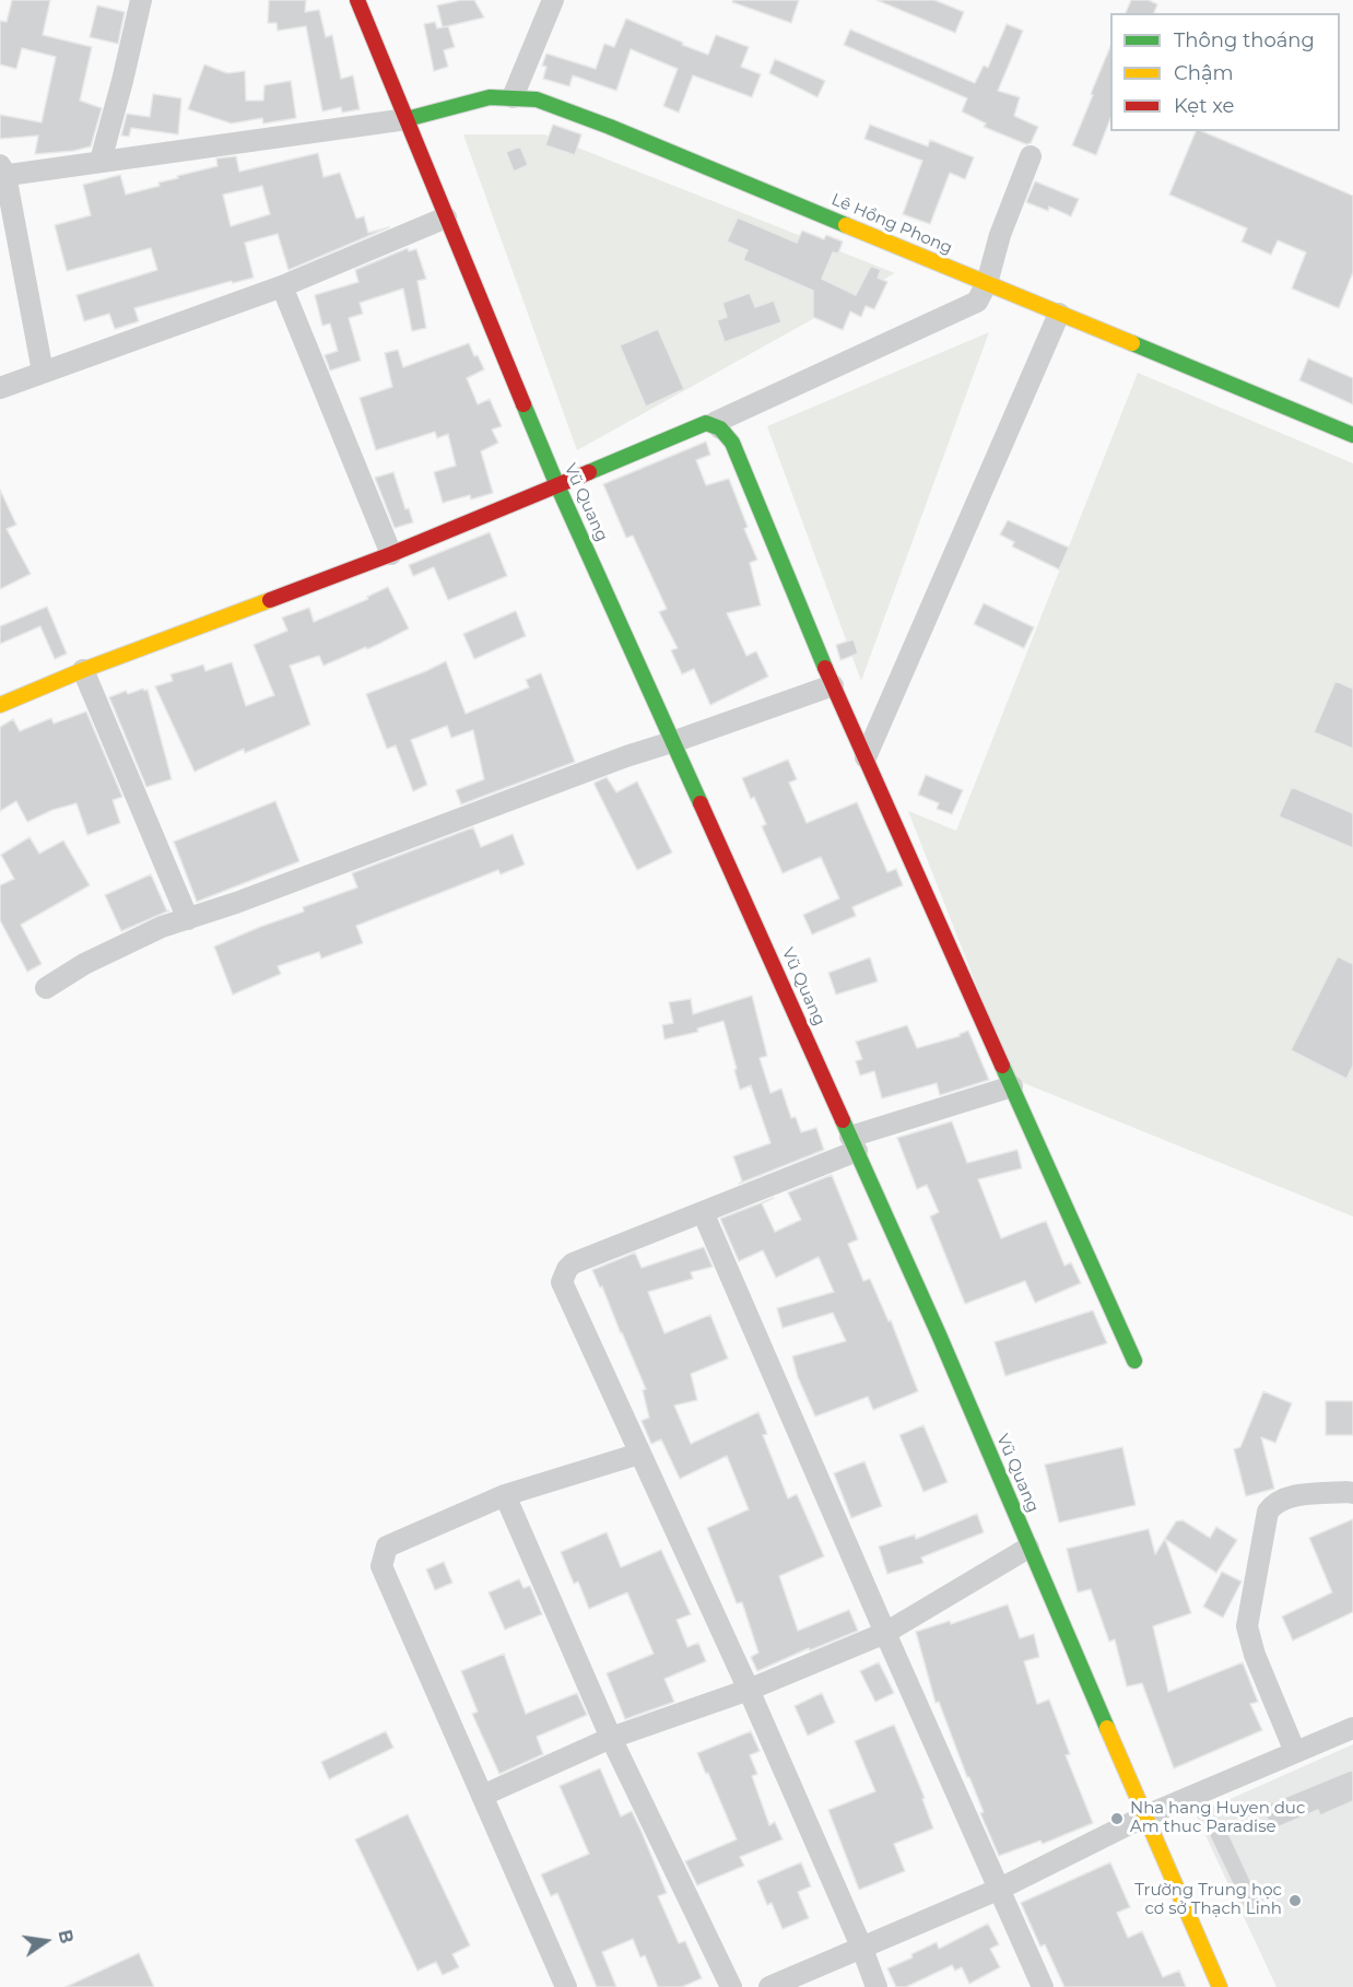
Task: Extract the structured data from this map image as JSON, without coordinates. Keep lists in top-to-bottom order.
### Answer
{
  "streets": {
    "street": ["Lê Hồng Phong", "Vũ Quang"]
  },
  "crossings": [
    ["Lê Hồng Phong", "Vũ Quang"]
  ],
  "places": ["Nha hang Huyen duc Am thuc Paradise", "Trường Trung học cơ sở Thạch Linh"],
  "legend": ["Thông thoáng", "Chậm", "Kẹt xe"],
  "north": "right"
}
